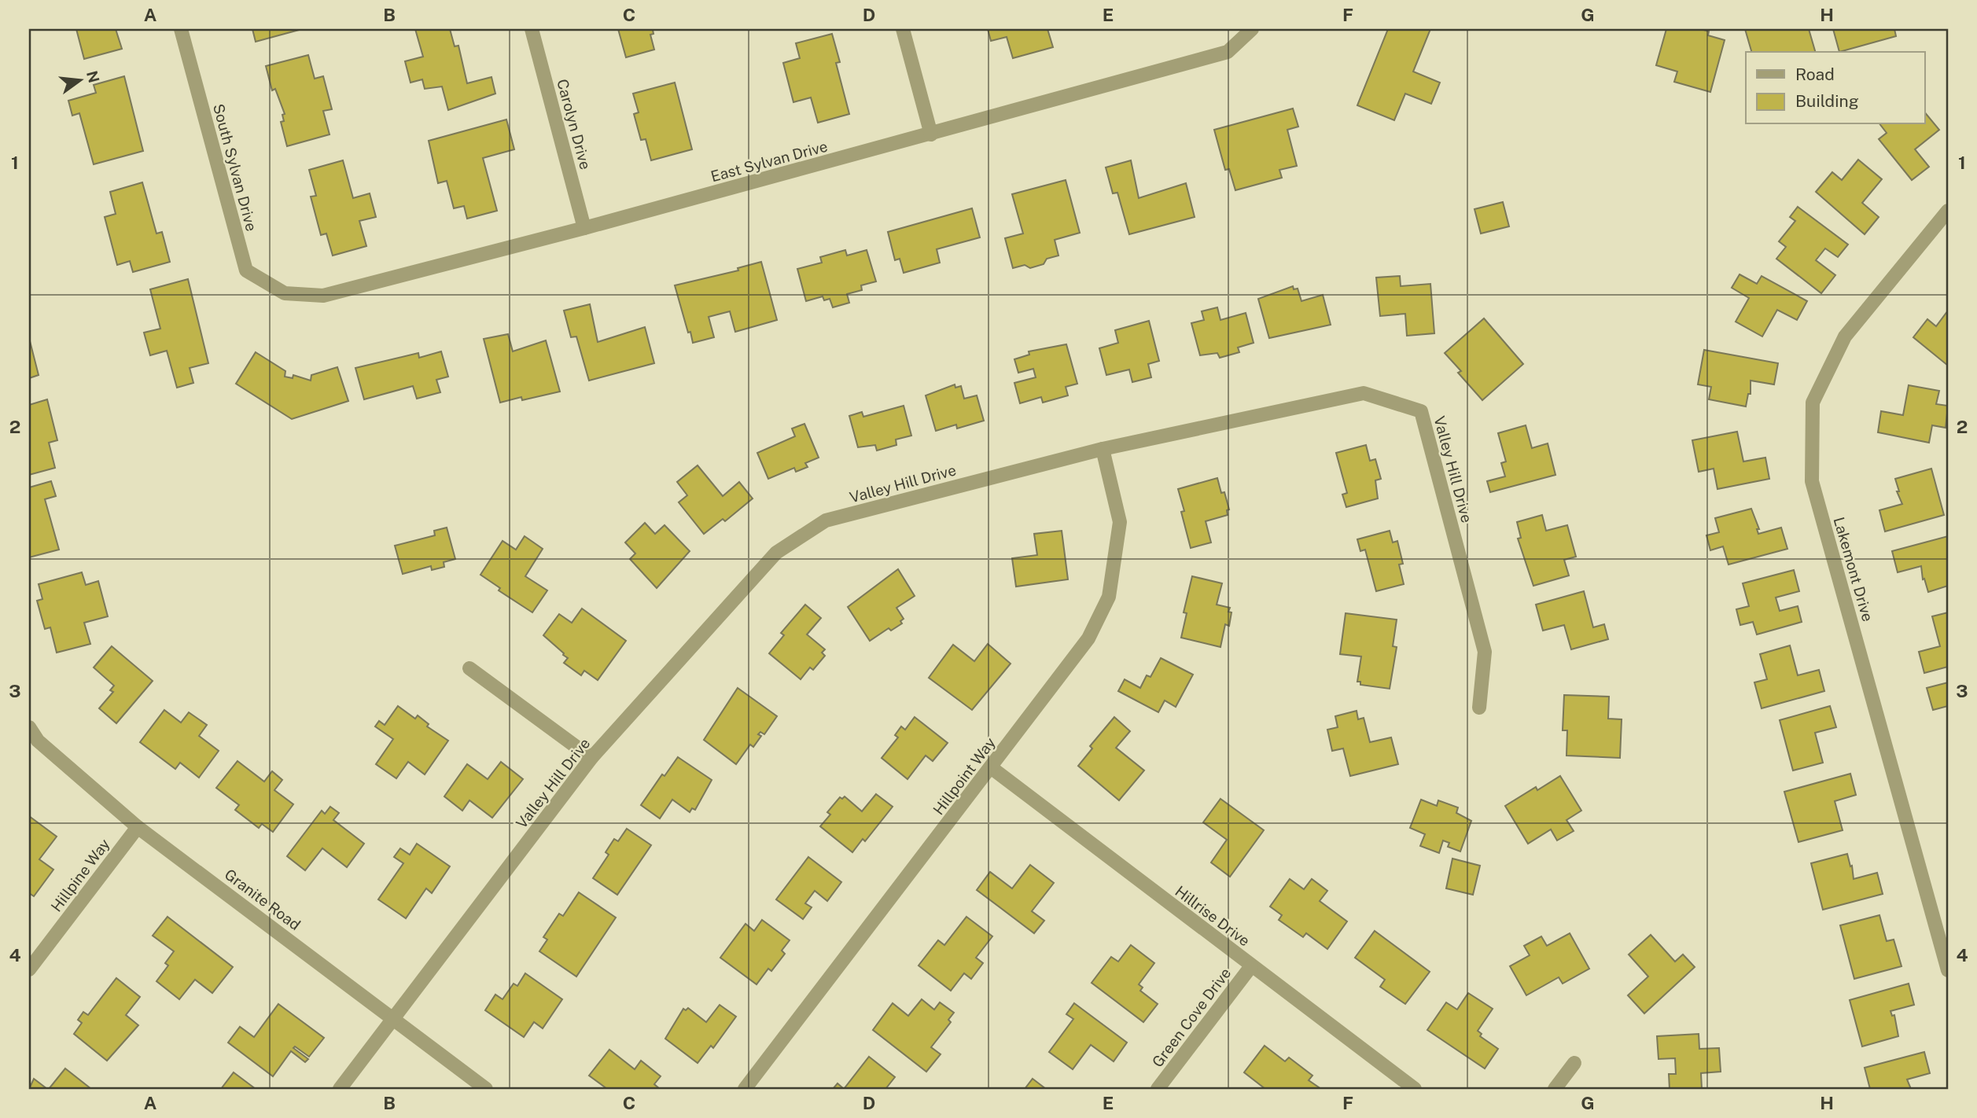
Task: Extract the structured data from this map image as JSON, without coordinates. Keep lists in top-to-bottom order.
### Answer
{
  "streets": {
    "street": [
      "Carolyn Drive",
      "East Sylvan Drive",
      "South Sylvan Drive",
      "Valley Hill Drive",
      "Lakemont Drive",
      "Hillpoint Way",
      "Hillpine Way",
      "Granite Road",
      "Hillrise Drive",
      "Green Cove Drive"
    ]
  },
  "crossings": [
    ["Carolyn Drive", "East Sylvan Drive"],
    ["East Sylvan Drive", "South Sylvan Drive"],
    ["Valley Hill Drive", "Hillpoint Way"],
    ["Valley Hill Drive", "Granite Road"],
    ["Hillpoint Way", "Hillrise Drive"],
    ["Hillpine Way", "Granite Road"],
    ["Hillrise Drive", "Green Cove Drive"]
  ],
  "legend": ["Road", "Building"],
  "north": "right",
  "grid": {
    "columns": [
      "A",
      "B",
      "C",
      "D",
      "E",
      "F",
      "G",
      "H"
    ],
    "rows": [
      "1",
      "2",
      "3",
      "4"
    ]
  }
}
